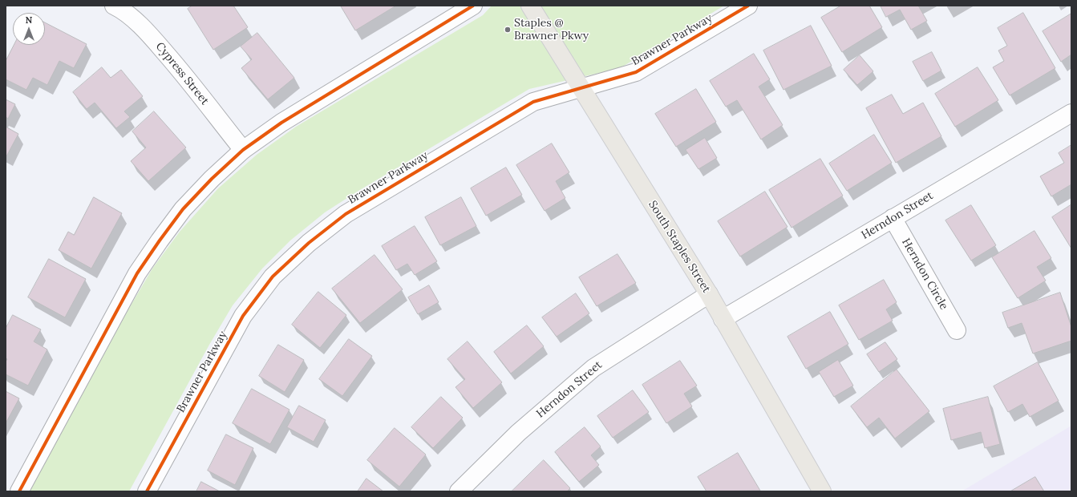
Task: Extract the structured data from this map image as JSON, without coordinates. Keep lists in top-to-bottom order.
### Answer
{
  "streets": {
    "main road": ["South Staples Street"],
    "street": [
      "Brawner Parkway",
      "Cypress Street",
      "Herndon Street",
      "Herndon Circle"
    ]
  },
  "crossings": [
    ["Brawner Parkway", "South Staples Street"],
    ["Herndon Street", "South Staples Street"],
    ["Herndon Street", "Herndon Circle"]
  ],
  "places": ["Staples @ Brawner Pkwy"],
  "north": "top"
}
